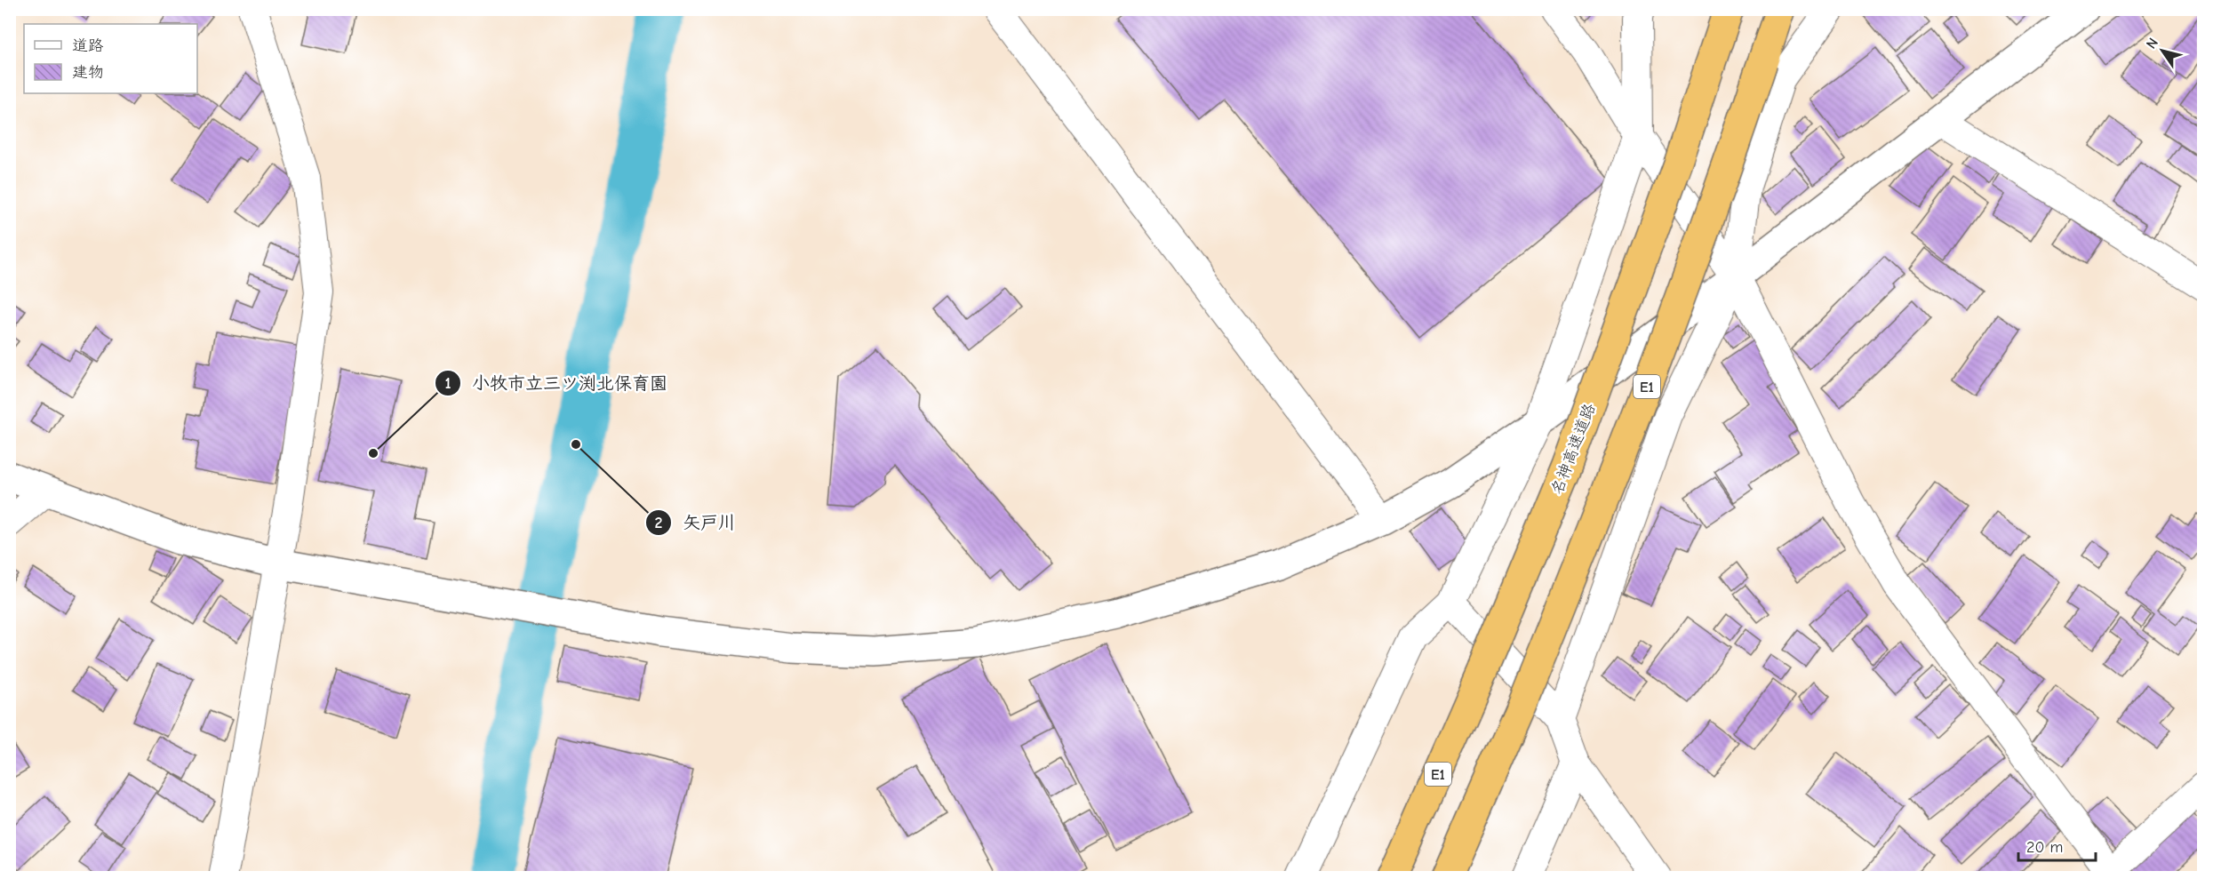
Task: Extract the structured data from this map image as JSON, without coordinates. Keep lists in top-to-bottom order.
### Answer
{
  "streets": {
    "highway": ["E1", "名神高速道路"]
  },
  "places": ["矢戸川", "小牧市立三ツ渕北保育園"],
  "legend": ["道路", "建物"],
  "scale_bar": "20 m",
  "north": "top left"
}
